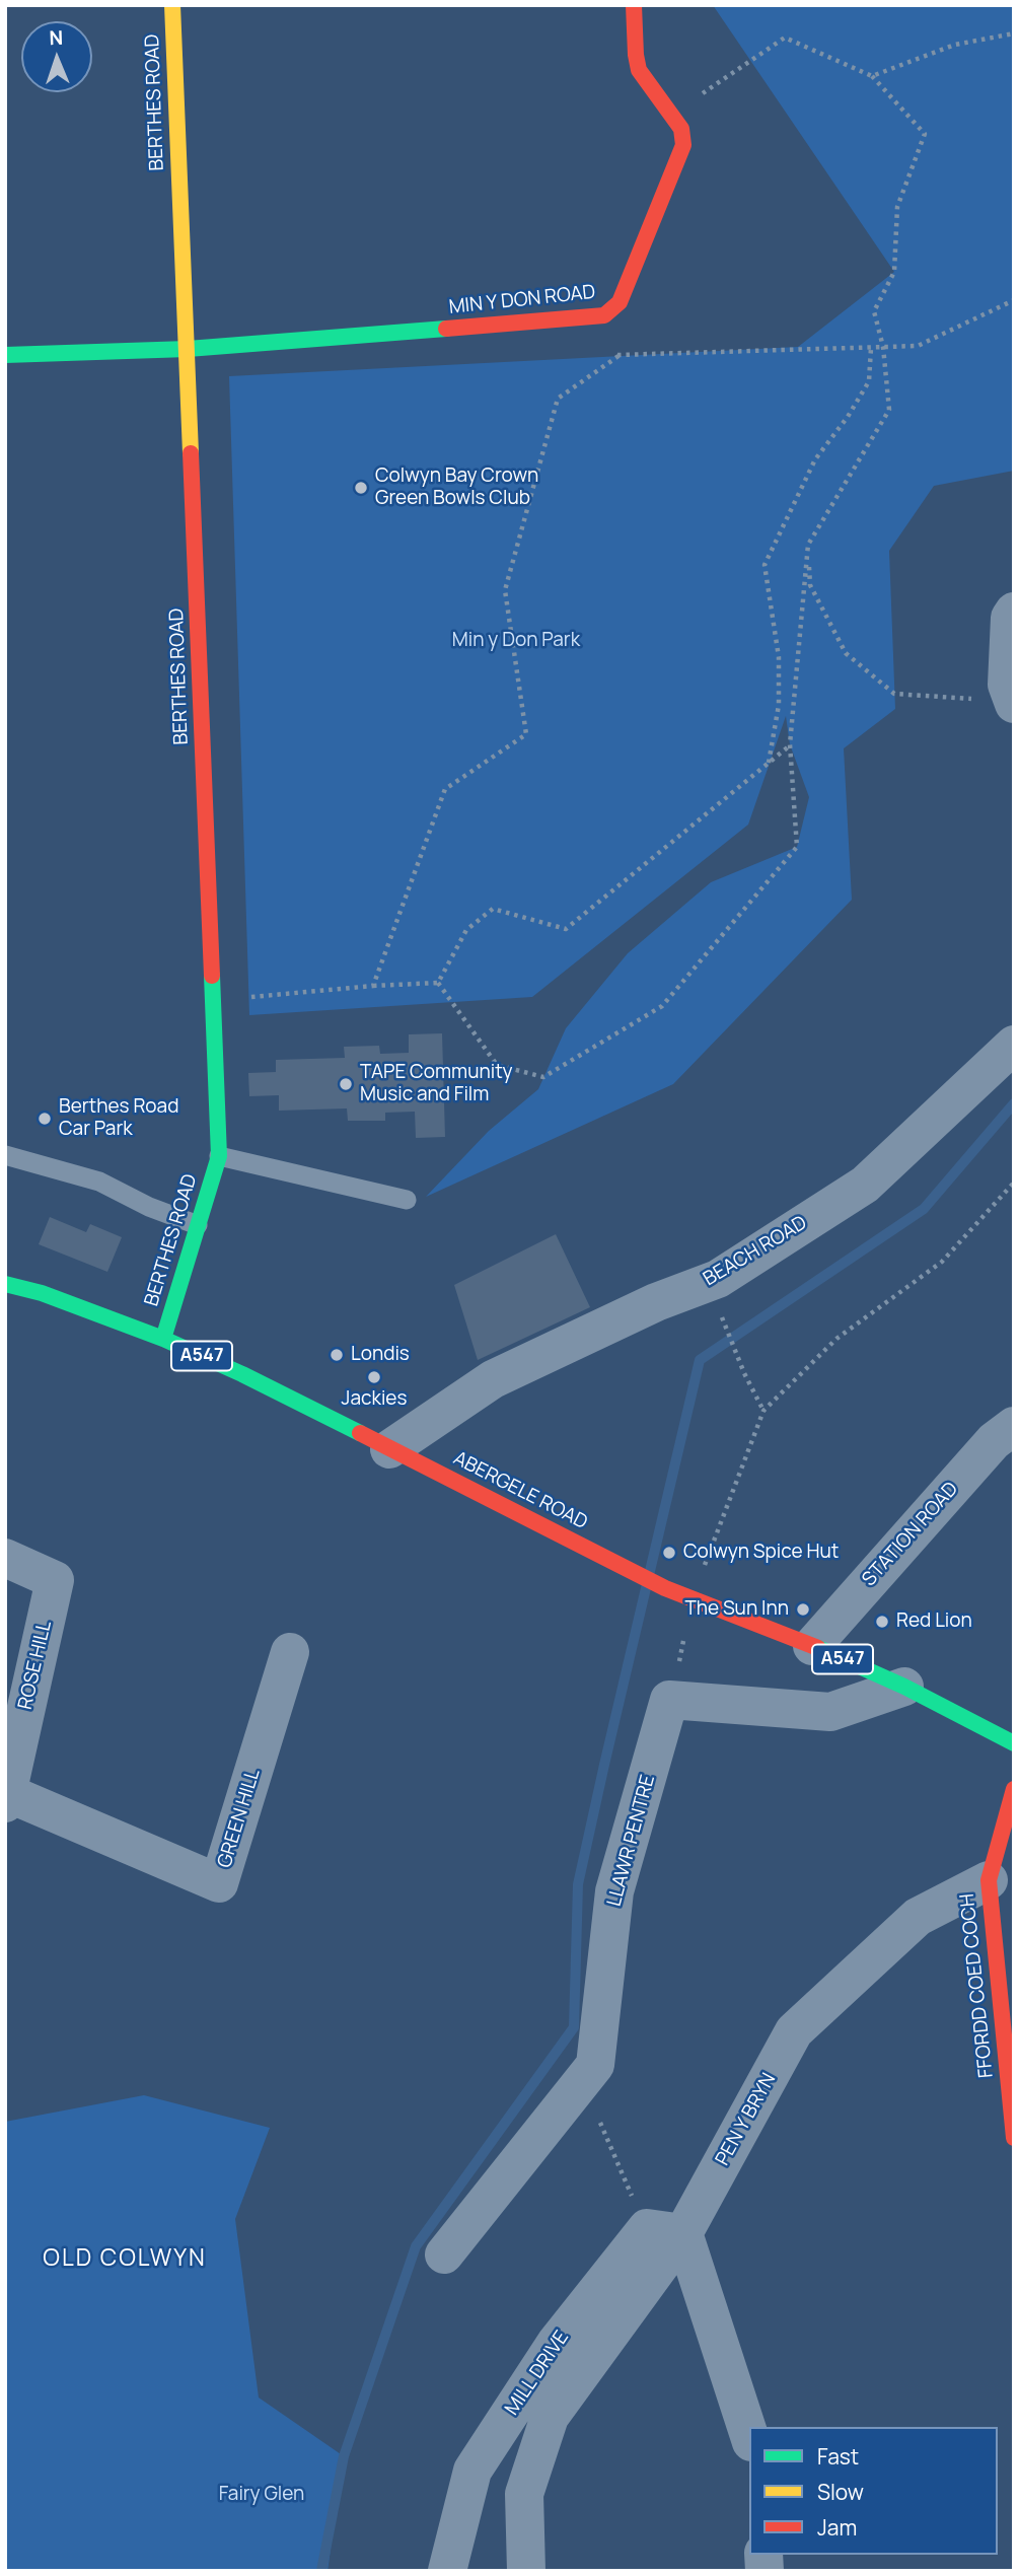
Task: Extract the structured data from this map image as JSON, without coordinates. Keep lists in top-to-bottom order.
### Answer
{
  "streets": {
    "street": [
      "BERTHES ROAD",
      "MIN Y DON ROAD",
      "BEACH ROAD",
      "A547",
      "ABERGELE ROAD",
      "STATION ROAD",
      "ROSE HILL",
      "GREEN HILL",
      "LLAWR PENTRE",
      "FFORDD COED COCH",
      "PEN Y BRYN",
      "MILL DRIVE"
    ]
  },
  "crossings": [
    ["BERTHES ROAD", "MIN Y DON ROAD"],
    ["BERTHES ROAD", "ABERGELE ROAD"],
    ["BEACH ROAD", "ABERGELE ROAD"],
    ["ABERGELE ROAD", "STATION ROAD"],
    ["ABERGELE ROAD", "LLAWR PENTRE"],
    ["ROSE HILL", "GREEN HILL"],
    ["FFORDD COED COCH", "PEN Y BRYN"],
    ["PEN Y BRYN", "MILL DRIVE"]
  ],
  "districts": ["OLD COLWYN"],
  "parks": ["Min y Don Park", "Fairy Glen"],
  "places": [
    "Colwyn Bay Crown Green Bowls Club",
    "TAPE Community Music and Film",
    "Berthes Road Car Park",
    "Londis",
    "Jackies",
    "Colwyn Spice Hut",
    "The Sun Inn",
    "Red Lion"
  ],
  "legend": ["Fast", "Slow", "Jam"],
  "north": "top"
}
